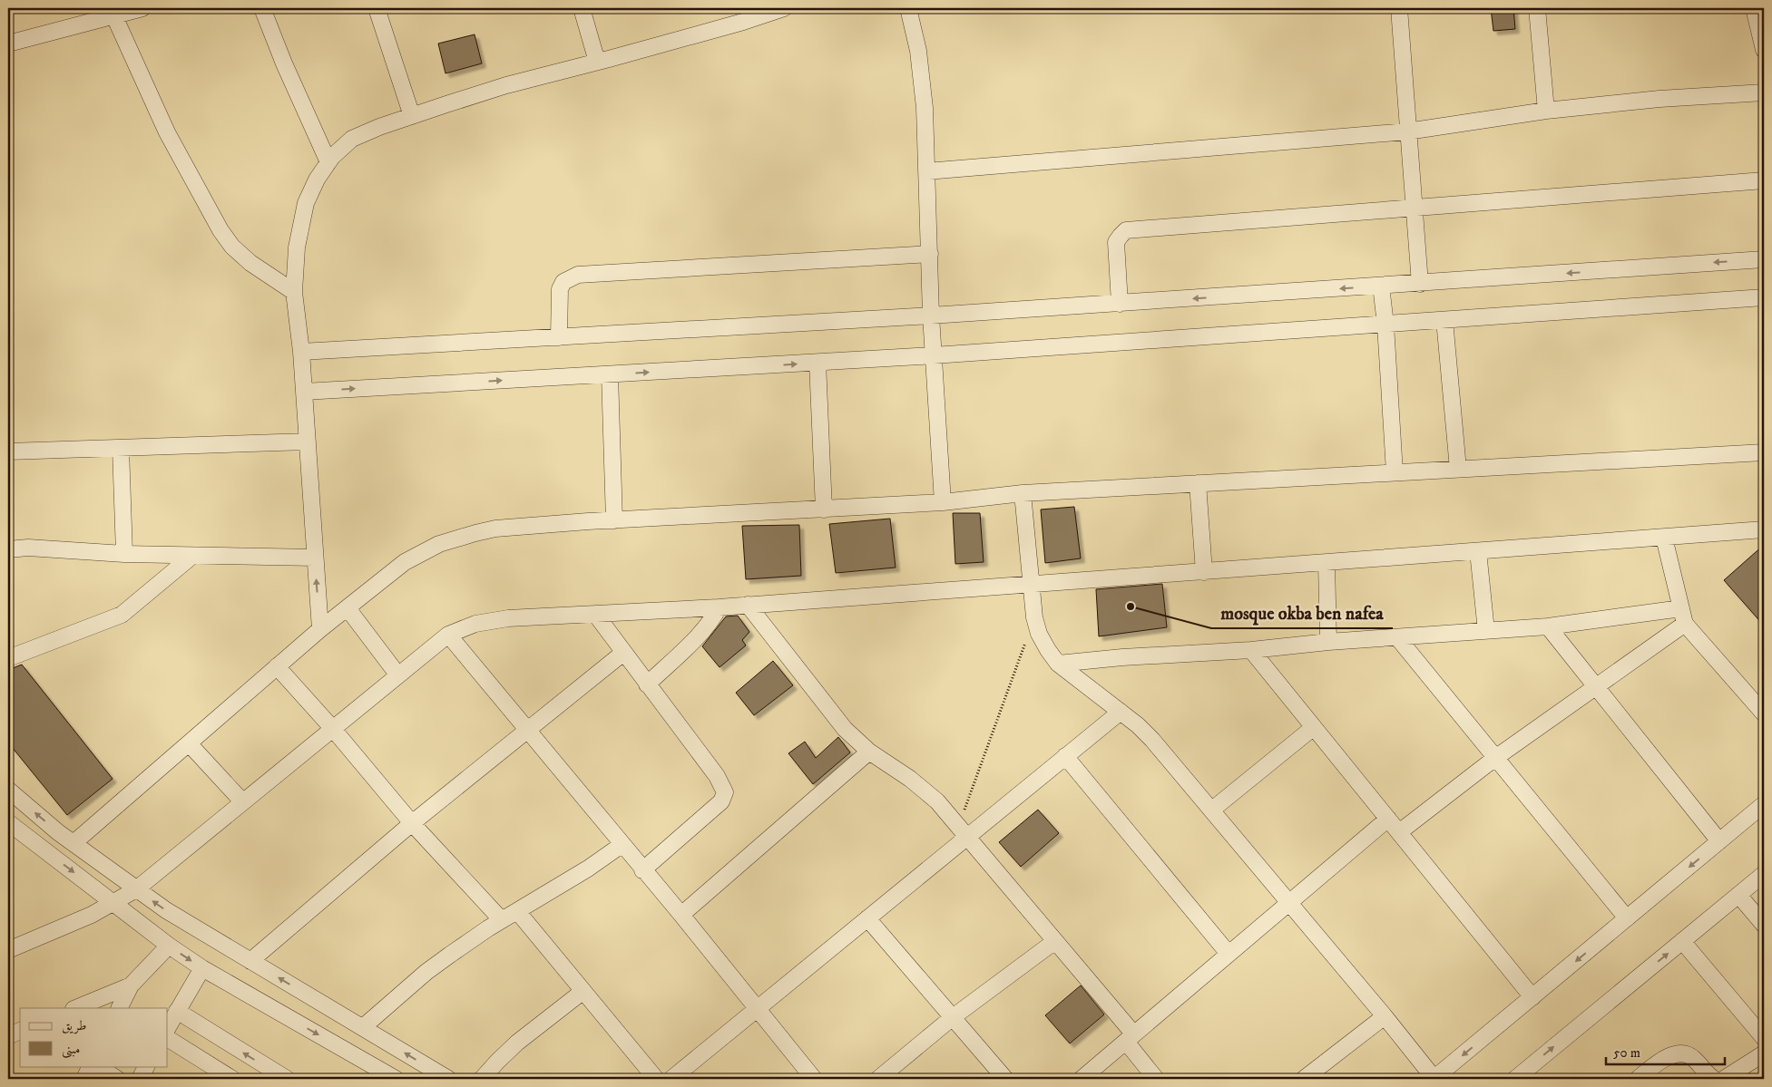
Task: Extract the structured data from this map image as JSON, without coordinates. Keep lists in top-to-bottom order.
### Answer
{
  "places": ["mosque okba ben nafea"],
  "legend": ["طريق", "مبنى"],
  "scale_bar": "50 m"
}
